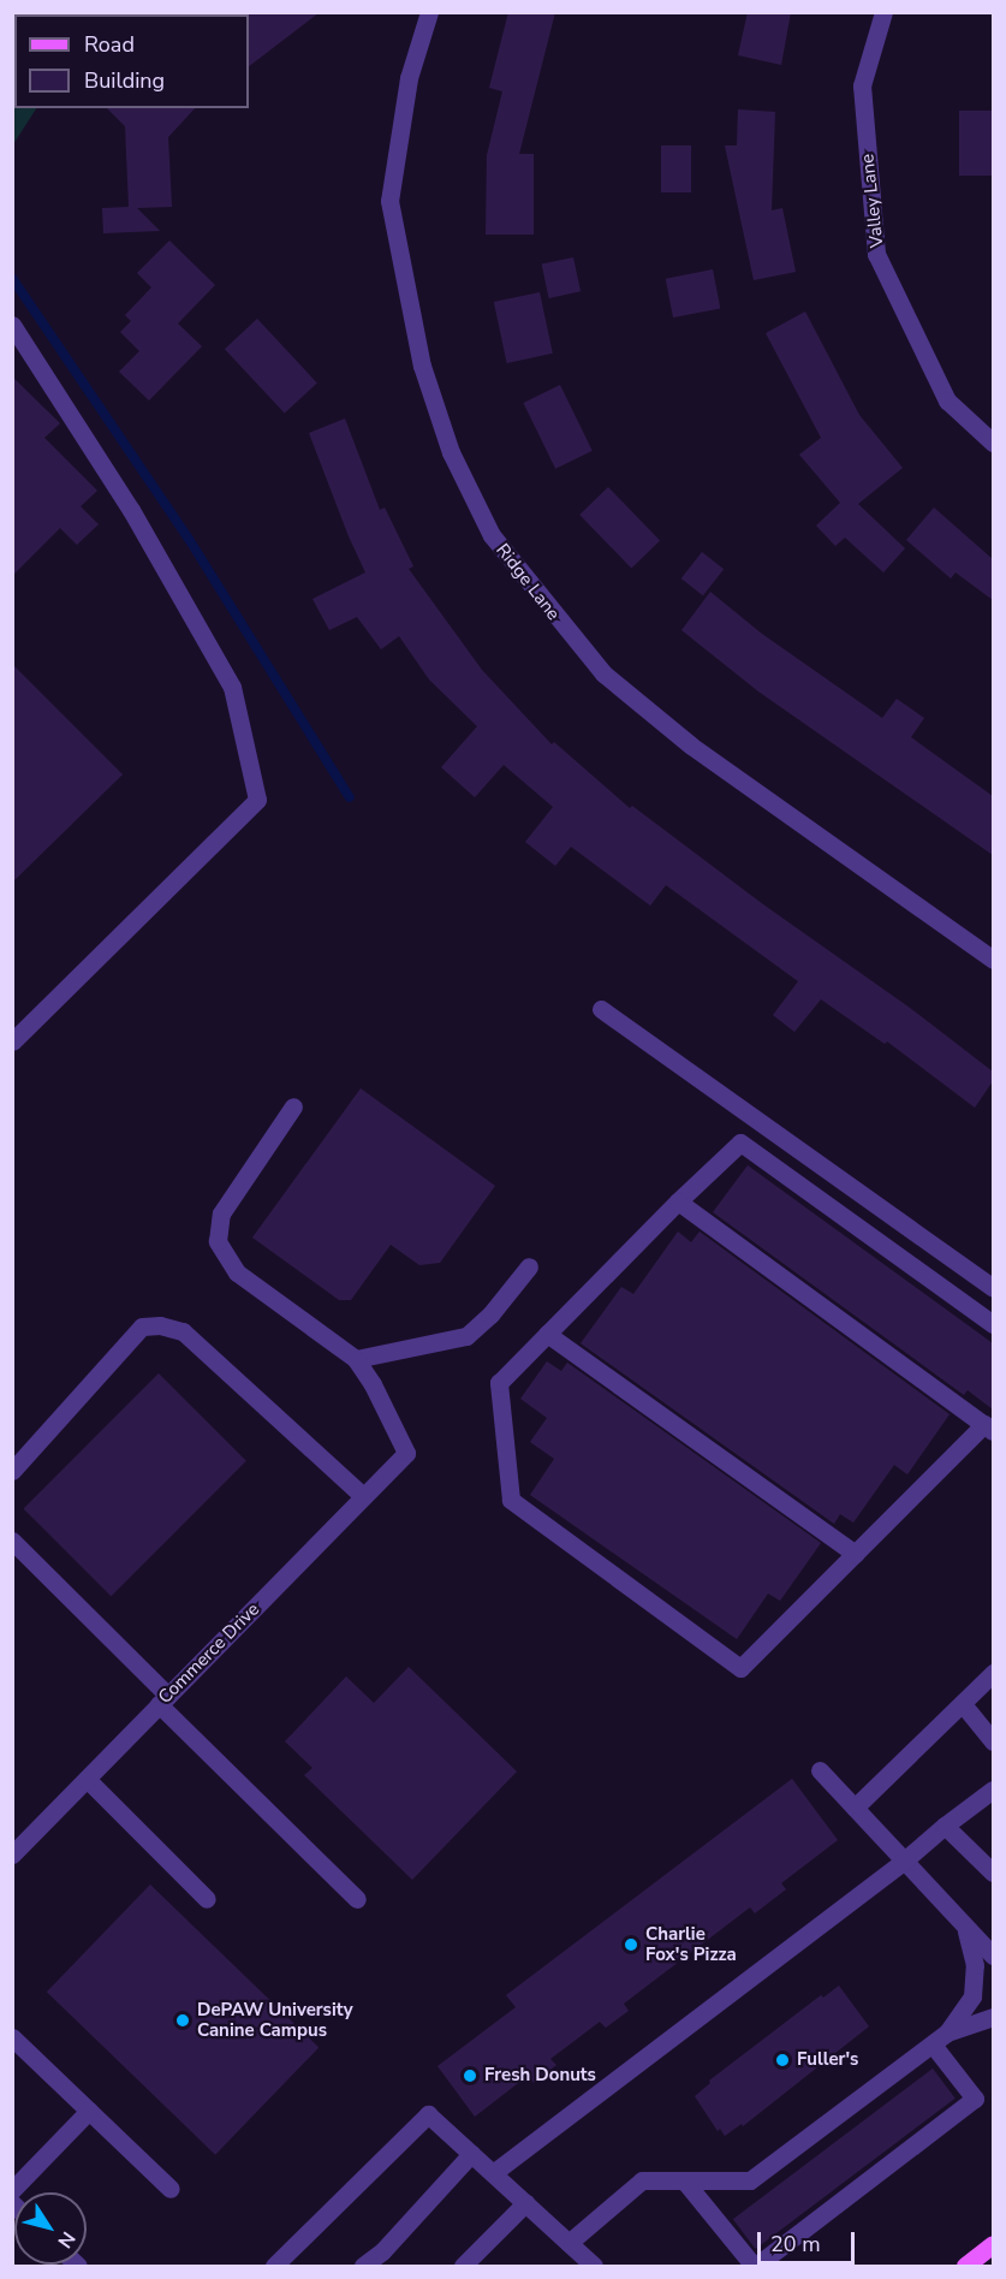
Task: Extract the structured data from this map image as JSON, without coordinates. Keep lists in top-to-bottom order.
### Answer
{
  "streets": {
    "street": ["Valley Lane", "Ridge Lane", "Commerce Drive"]
  },
  "places": [
    "Charlie Fox's Pizza",
    "DePAW University Canine Campus",
    "Fuller's",
    "Fresh Donuts"
  ],
  "legend": ["Road", "Building"],
  "scale_bar": "20 m",
  "north": "bottom right"
}
